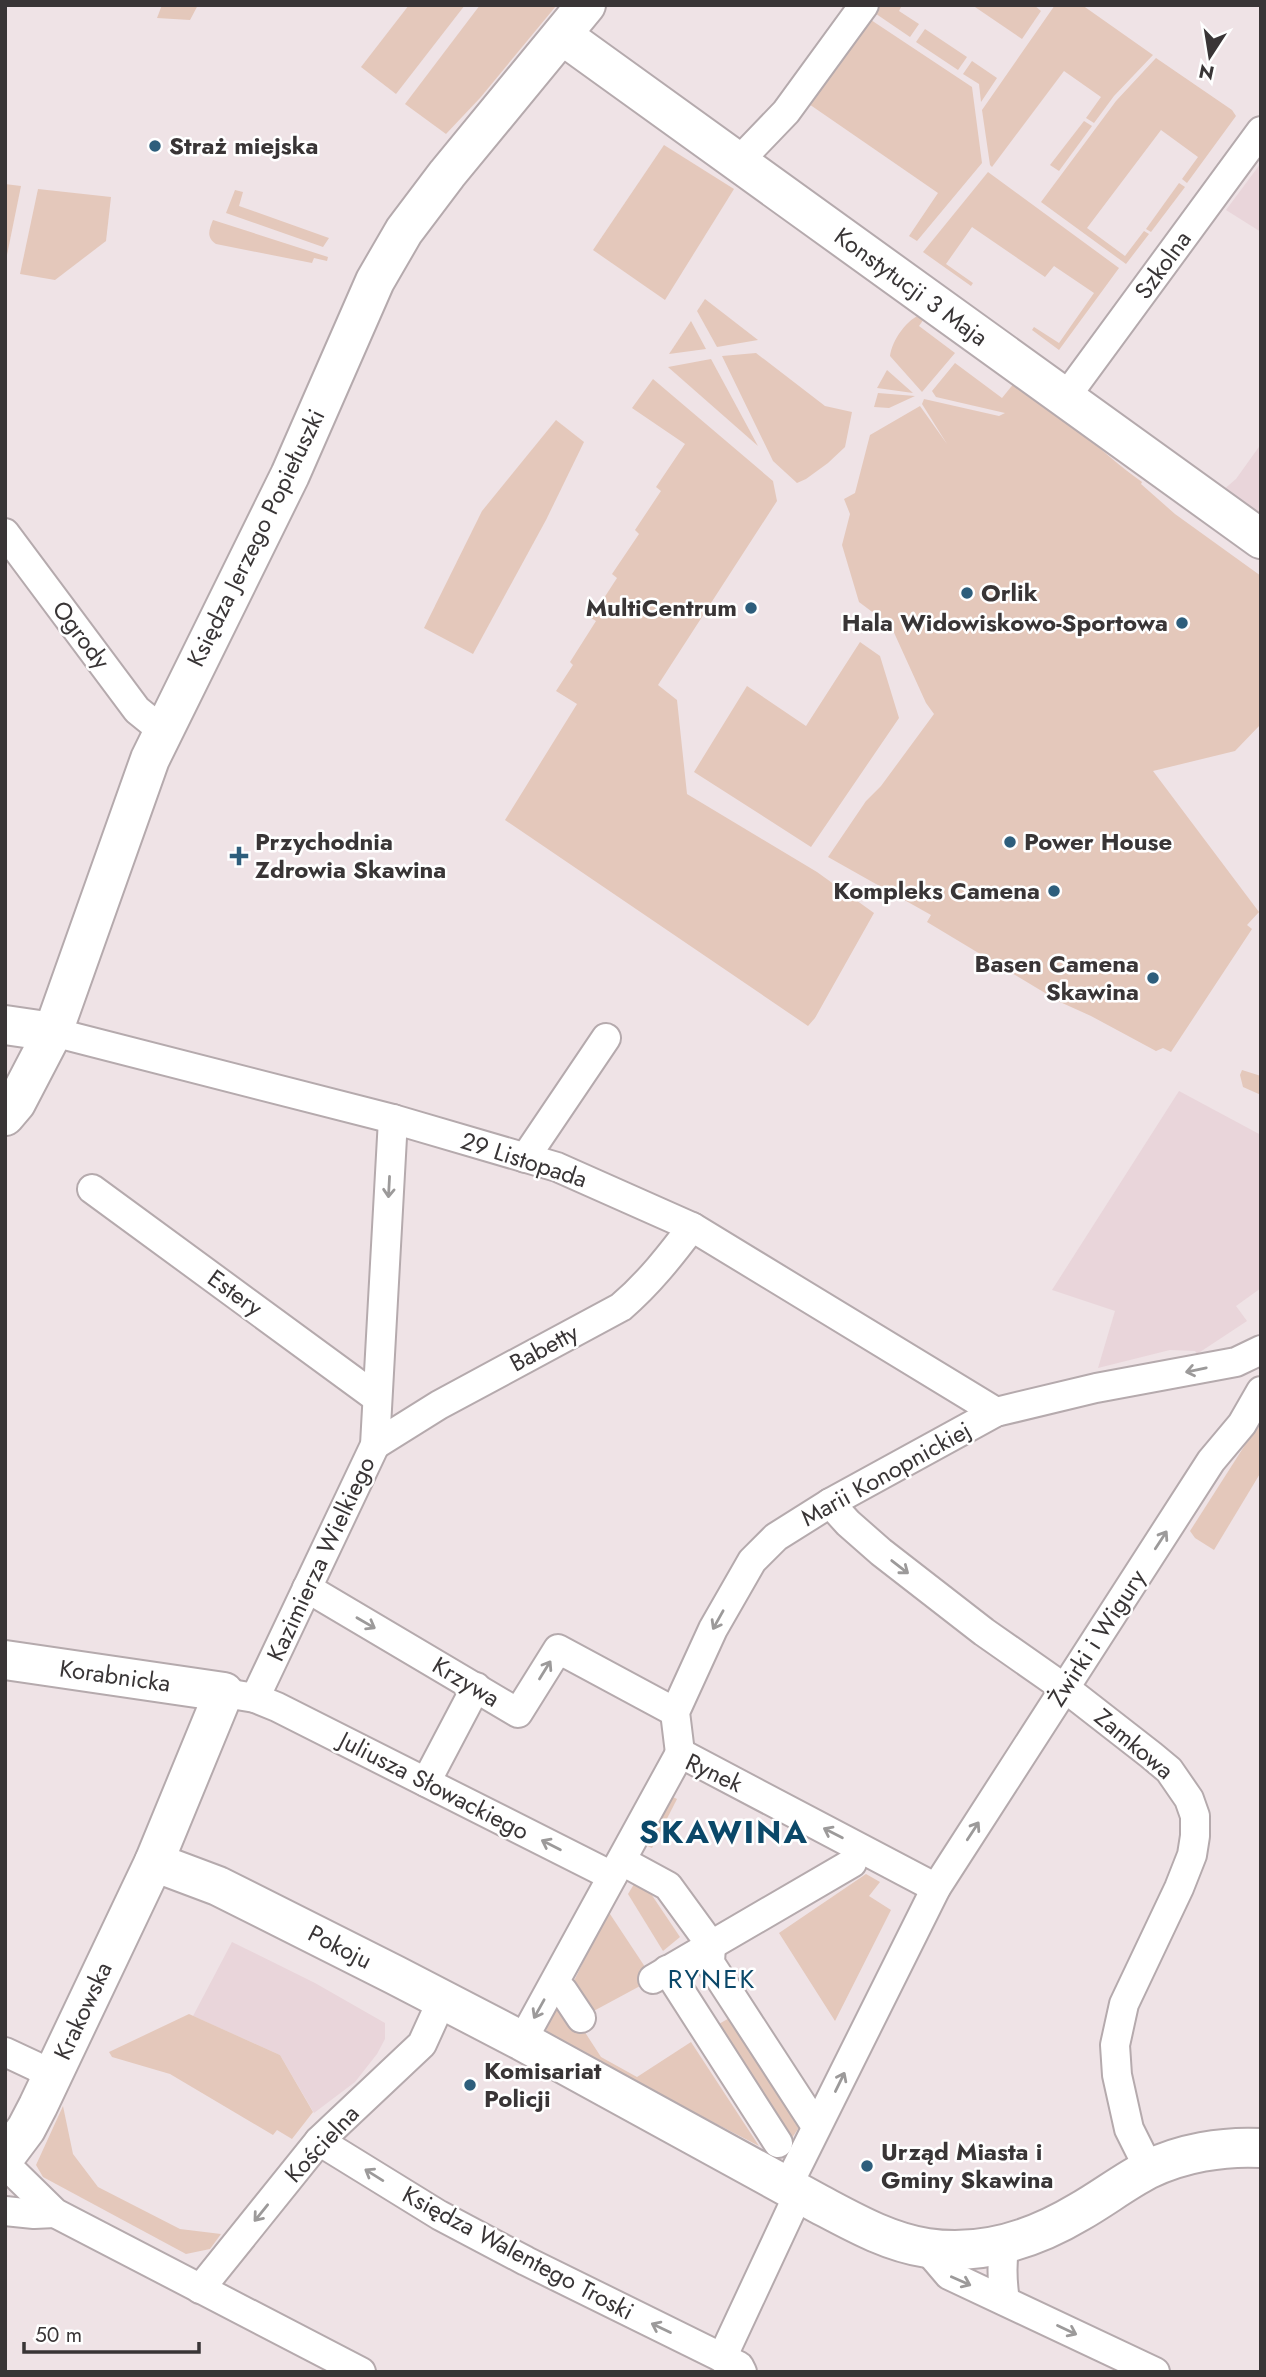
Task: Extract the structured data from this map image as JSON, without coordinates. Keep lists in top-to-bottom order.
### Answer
{
  "streets": {
    "street": [
      "Szkolna",
      "Konstytucji 3 Maja",
      "Księdza Jerzego Popiełuszki",
      "Ogrody",
      "29 Listopada",
      "Estery",
      "Babetty",
      "Marii Konopnickiej",
      "Kazimierza Wielkiego",
      "Żwirki i Wigury",
      "Korabnicka",
      "Krzywa",
      "Zamkowa",
      "Rynek",
      "Juliusza Słowackiego",
      "Pokoju",
      "Krakowska",
      "Kościelna",
      "Księdza Walentego Troski"
    ]
  },
  "crossings": [
    ["Szkolna", "Konstytucji 3 Maja"],
    ["Konstytucji 3 Maja", "Księdza Jerzego Popiełuszki"],
    ["Księdza Jerzego Popiełuszki", "Ogrody"],
    ["Księdza Jerzego Popiełuszki", "29 Listopada"],
    ["29 Listopada", "Babetty"],
    ["29 Listopada", "Marii Konopnickiej"],
    ["29 Listopada", "Kazimierza Wielkiego"],
    ["Estery", "Kazimierza Wielkiego"],
    ["Babetty", "Kazimierza Wielkiego"],
    ["Marii Konopnickiej", "Żwirki i Wigury"],
    ["Marii Konopnickiej", "Krzywa"],
    ["Marii Konopnickiej", "Zamkowa"],
    ["Kazimierza Wielkiego", "Korabnicka"],
    ["Kazimierza Wielkiego", "Krzywa"],
    ["Kazimierza Wielkiego", "Juliusza Słowackiego"],
    ["Kazimierza Wielkiego", "Pokoju"],
    ["Kazimierza Wielkiego", "Krakowska"],
    ["Żwirki i Wigury", "Zamkowa"],
    ["Żwirki i Wigury", "Rynek"],
    ["Korabnicka", "Juliusza Słowackiego"],
    ["Rynek", "Juliusza Słowackiego"],
    ["Rynek", "Pokoju"],
    ["Pokoju", "Krakowska"],
    ["Pokoju", "Kościelna"],
    ["Kościelna", "Księdza Walentego Troski"]
  ],
  "one_way": [
    "Marii Konopnickiej",
    "Kazimierza Wielkiego",
    "Żwirki i Wigury",
    "Krzywa",
    "Juliusza Słowackiego",
    "Kościelna"
  ],
  "districts": ["SKAWINA", "RYNEK"],
  "places": {
    "other": [
      "Straż miejska",
      "Orlik",
      "MultiCentrum",
      "Hala Widowiskowo-Sportowa",
      "Power House",
      "Kompleks Camena",
      "Basen Camena Skawina",
      "Komisariat Policji",
      "Urząd Miasta i Gminy Skawina"
    ],
    "health": ["Przychodnia Zdrowia Skawina"]
  },
  "scale_bar": "50 m",
  "north": "bottom"
}
